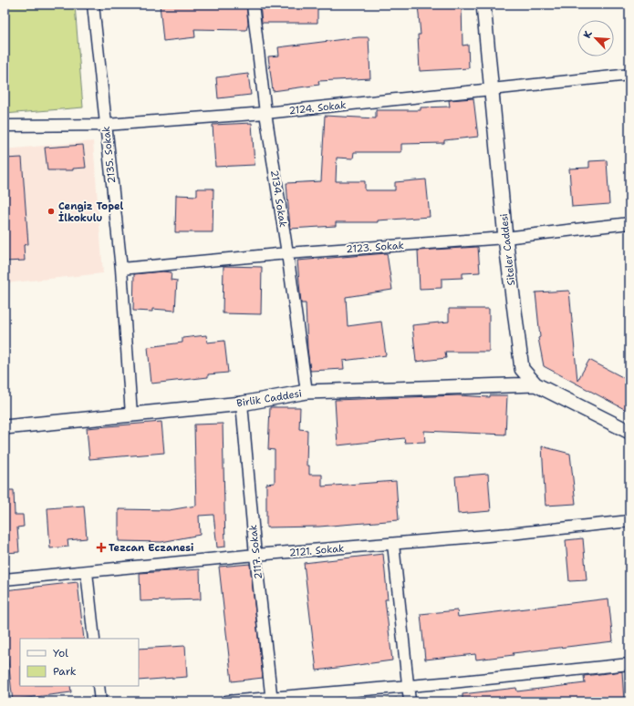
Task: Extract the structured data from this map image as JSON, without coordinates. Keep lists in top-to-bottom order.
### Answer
{
  "streets": {
    "street": [
      "2124. Sokak",
      "2135. Sokak",
      "2134. Sokak",
      "2123. Sokak",
      "Siteler Caddesi",
      "Birlik Caddesi",
      "2121. Sokak",
      "2117. Sokak"
    ]
  },
  "crossings": [
    ["2124. Sokak", "2135. Sokak"],
    ["2124. Sokak", "2134. Sokak"],
    ["2124. Sokak", "Siteler Caddesi"],
    ["2135. Sokak", "2123. Sokak"],
    ["2135. Sokak", "Birlik Caddesi"],
    ["2134. Sokak", "2123. Sokak"],
    ["2134. Sokak", "Birlik Caddesi"],
    ["2123. Sokak", "Siteler Caddesi"],
    ["Siteler Caddesi", "Birlik Caddesi"],
    ["Birlik Caddesi", "2117. Sokak"],
    ["2121. Sokak", "2117. Sokak"]
  ],
  "places": {
    "other": ["Cengiz Topel İlkokulu"],
    "health": ["Tezcan Eczanesi"]
  },
  "legend": ["Yol", "Park"],
  "north": "top left"
}
